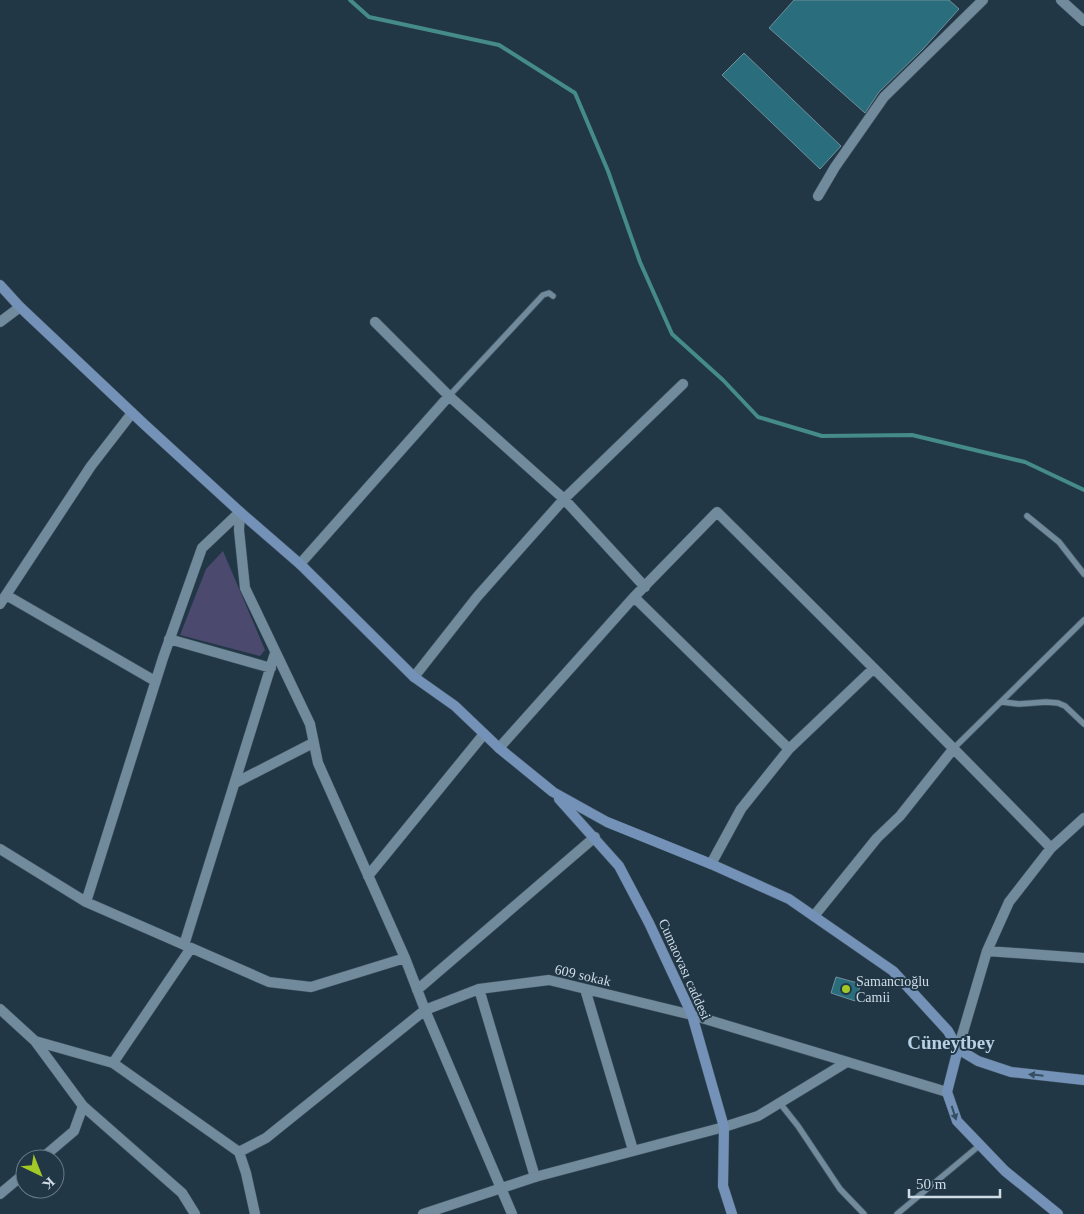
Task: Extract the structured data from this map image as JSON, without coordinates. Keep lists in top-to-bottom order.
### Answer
{
  "streets": {
    "main road": ["Cumaovası caddesi"],
    "street": ["609 sokak"]
  },
  "crossings": [
    ["Cumaovası caddesi", "609 sokak"]
  ],
  "districts": ["Cüneytbey"],
  "places": ["Samancıoğlu Camii"],
  "scale_bar": "50 m",
  "north": "bottom right"
}
